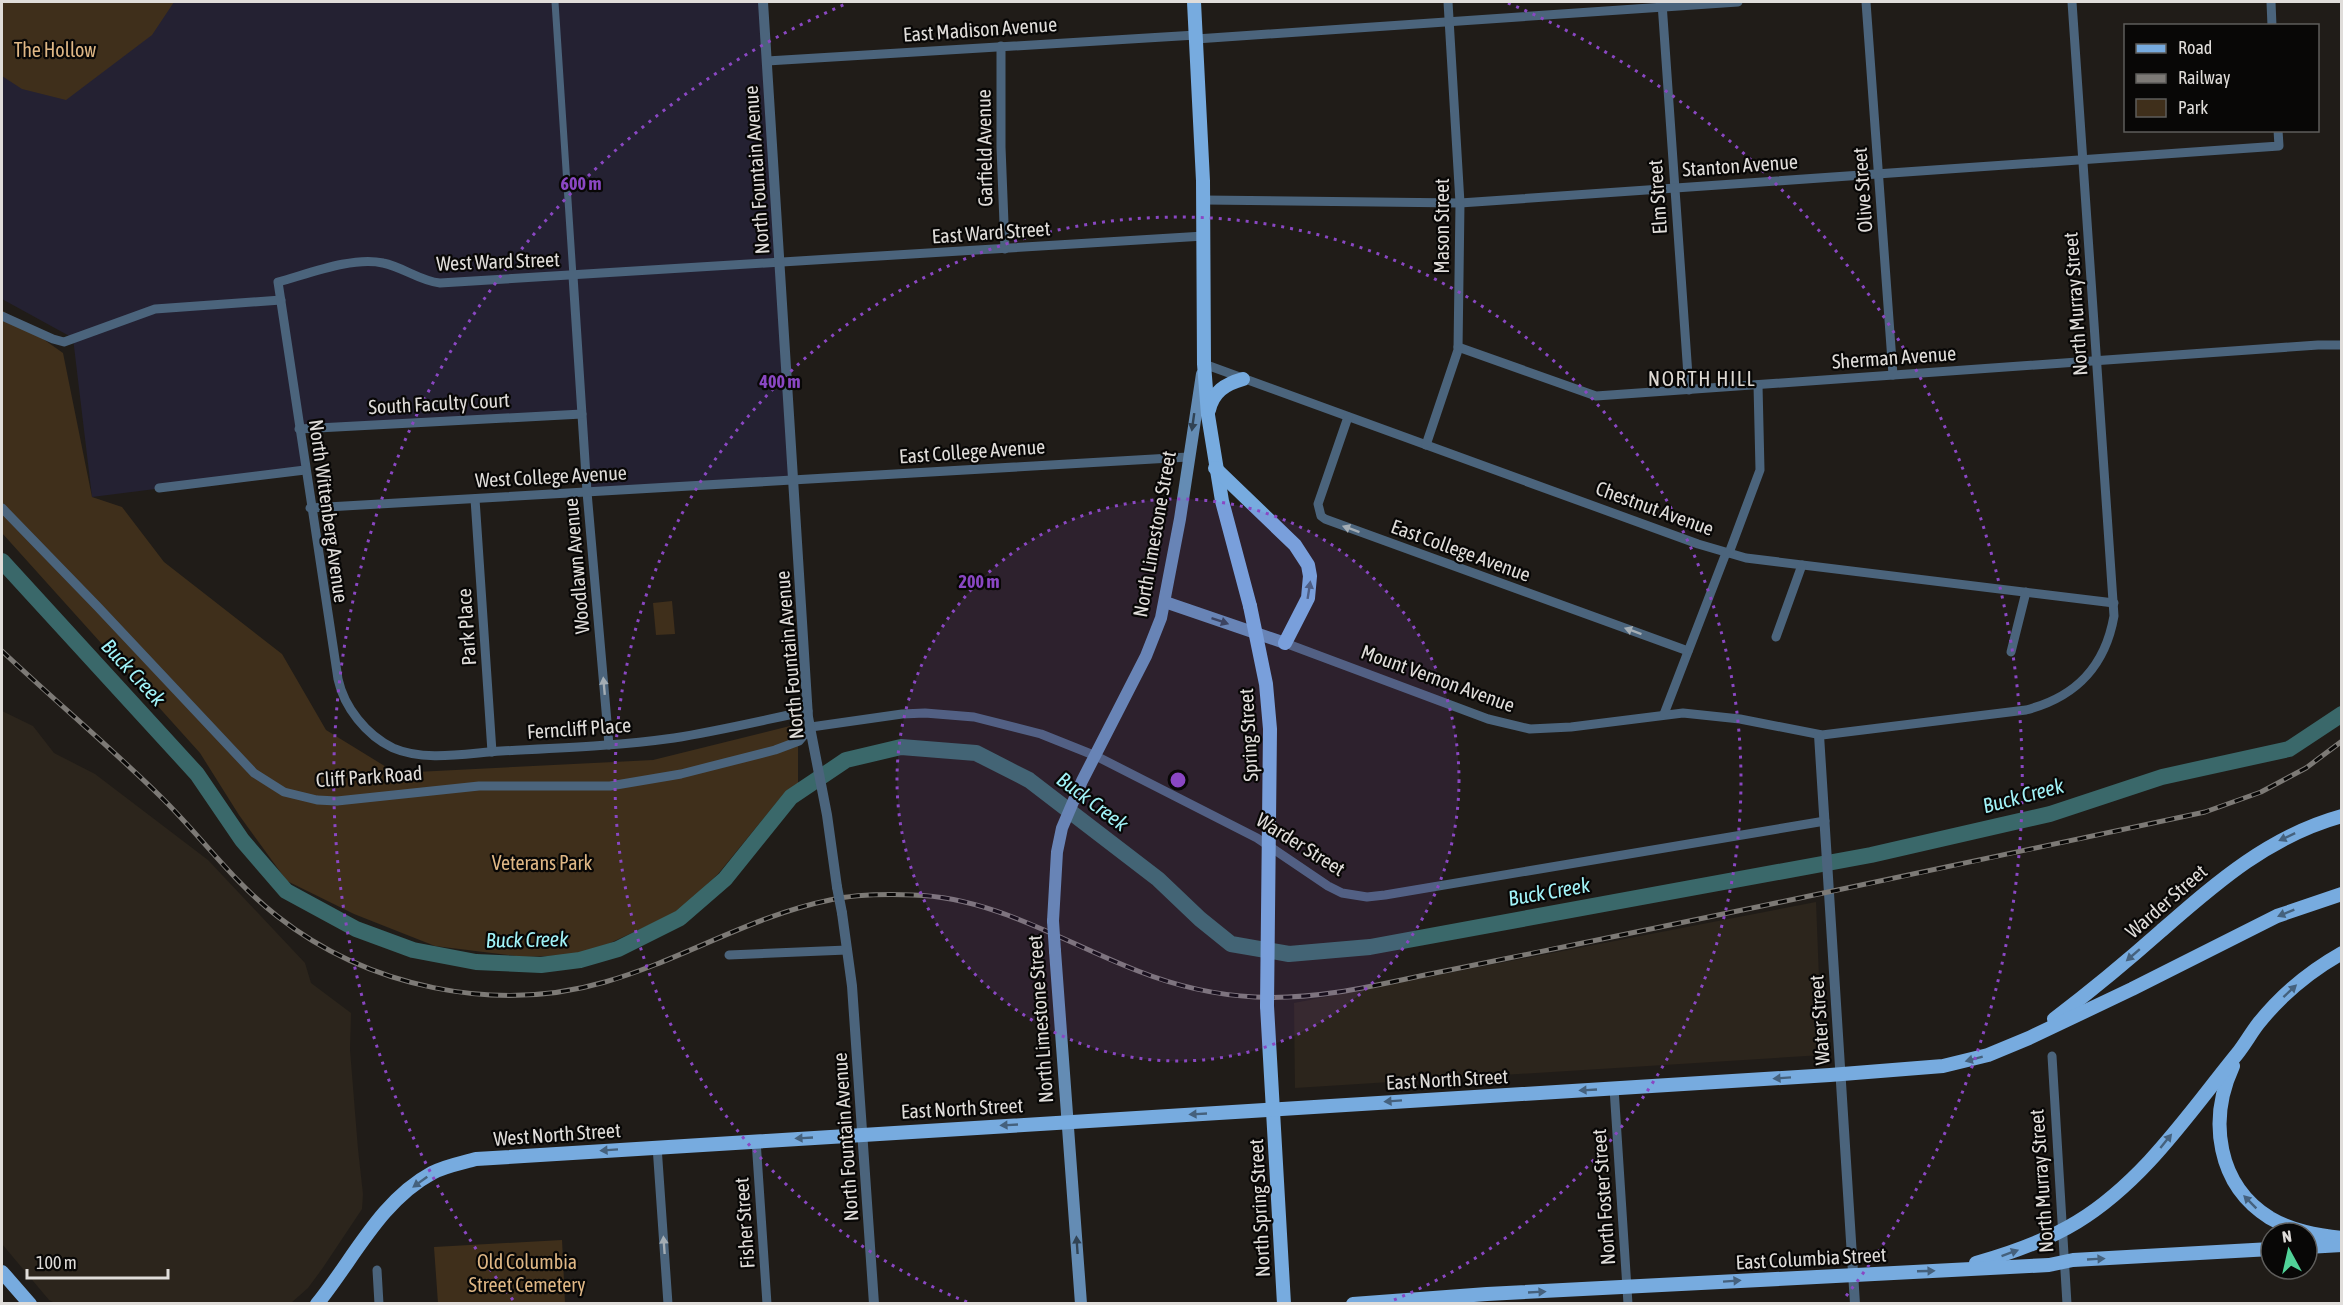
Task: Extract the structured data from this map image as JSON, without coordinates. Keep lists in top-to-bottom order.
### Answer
{
  "streets": {
    "main road": [
      "North Limestone Street",
      "Mount Vernon Avenue",
      "Spring Street",
      "Warder Street",
      "East North Street",
      "West North Street",
      "North Spring Street",
      "East Columbia Street"
    ],
    "street": [
      "East Madison Avenue",
      "Garfield Avenue",
      "Stanton Avenue",
      "North Fountain Avenue",
      "Olive Street",
      "Elm Street",
      "Mason Street",
      "East Ward Street",
      "West Ward Street",
      "North Murray Street",
      "Sherman Avenue",
      "South Faculty Court",
      "East College Avenue",
      "West College Avenue",
      "Chestnut Avenue",
      "North Wittenberg Avenue",
      "Woodlawn Avenue",
      "Park Place",
      "Ferncliff Place",
      "Cliff Park Road",
      "Water Street",
      "North Foster Street",
      "Fisher Street"
    ]
  },
  "crossings": [
    ["East Madison Avenue", "Garfield Avenue"],
    ["East Madison Avenue", "North Fountain Avenue"],
    ["East Madison Avenue", "Elm Street"],
    ["East Madison Avenue", "Mason Street"],
    ["East Madison Avenue", "North Limestone Street"],
    ["Garfield Avenue", "East Ward Street"],
    ["Stanton Avenue", "Olive Street"],
    ["Stanton Avenue", "Elm Street"],
    ["Stanton Avenue", "Mason Street"],
    ["Stanton Avenue", "North Murray Street"],
    ["Stanton Avenue", "North Limestone Street"],
    ["North Fountain Avenue", "East Ward Street"],
    ["North Fountain Avenue", "West Ward Street"],
    ["North Fountain Avenue", "East College Avenue"],
    ["North Fountain Avenue", "West College Avenue"],
    ["North Fountain Avenue", "Ferncliff Place"],
    ["North Fountain Avenue", "Cliff Park Road"],
    ["North Fountain Avenue", "Warder Street"],
    ["North Fountain Avenue", "East North Street"],
    ["North Fountain Avenue", "West North Street"],
    ["Olive Street", "Sherman Avenue"],
    ["Elm Street", "Sherman Avenue"],
    ["Mason Street", "Sherman Avenue"],
    ["Mason Street", "Chestnut Avenue"],
    ["East Ward Street", "West Ward Street"],
    ["East Ward Street", "North Limestone Street"],
    ["West Ward Street", "North Wittenberg Avenue"],
    ["West Ward Street", "Woodlawn Avenue"],
    ["North Murray Street", "Sherman Avenue"],
    ["North Murray Street", "Chestnut Avenue"],
    ["North Murray Street", "Mount Vernon Avenue"],
    ["North Murray Street", "East Columbia Street"],
    ["South Faculty Court", "North Wittenberg Avenue"],
    ["South Faculty Court", "Woodlawn Avenue"],
    ["East College Avenue", "West College Avenue"],
    ["East College Avenue", "Chestnut Avenue"],
    ["East College Avenue", "North Limestone Street"],
    ["West College Avenue", "North Wittenberg Avenue"],
    ["West College Avenue", "Woodlawn Avenue"],
    ["West College Avenue", "Park Place"],
    ["Chestnut Avenue", "North Limestone Street"],
    ["Chestnut Avenue", "Spring Street"],
    ["North Wittenberg Avenue", "Ferncliff Place"],
    ["North Limestone Street", "Mount Vernon Avenue"],
    ["North Limestone Street", "Spring Street"],
    ["North Limestone Street", "Warder Street"],
    ["North Limestone Street", "East North Street"],
    ["Woodlawn Avenue", "Ferncliff Place"],
    ["Park Place", "Ferncliff Place"],
    ["Mount Vernon Avenue", "Water Street"],
    ["Spring Street", "East North Street"],
    ["Spring Street", "North Spring Street"],
    ["Cliff Park Road", "Warder Street"],
    ["Warder Street", "Water Street"],
    ["Warder Street", "East North Street"],
    ["Water Street", "East North Street"],
    ["Water Street", "East Columbia Street"],
    ["East North Street", "West North Street"],
    ["East North Street", "North Foster Street"],
    ["East North Street", "North Spring Street"],
    ["West North Street", "Fisher Street"],
    ["North Foster Street", "East Columbia Street"]
  ],
  "one_way": [
    "East College Avenue",
    "Woodlawn Avenue",
    "East North Street",
    "West North Street",
    "East Columbia Street"
  ],
  "districts": ["NORTH HILL"],
  "water": ["Buck Creek"],
  "parks": ["The Hollow", "Veterans Park", "Old Columbia Street Cemetery"],
  "legend": ["Road", "Railway", "Park"],
  "scale_bar": "100 m",
  "north": "top",
  "rings": ["600 m", "400 m", "200 m"]
}
